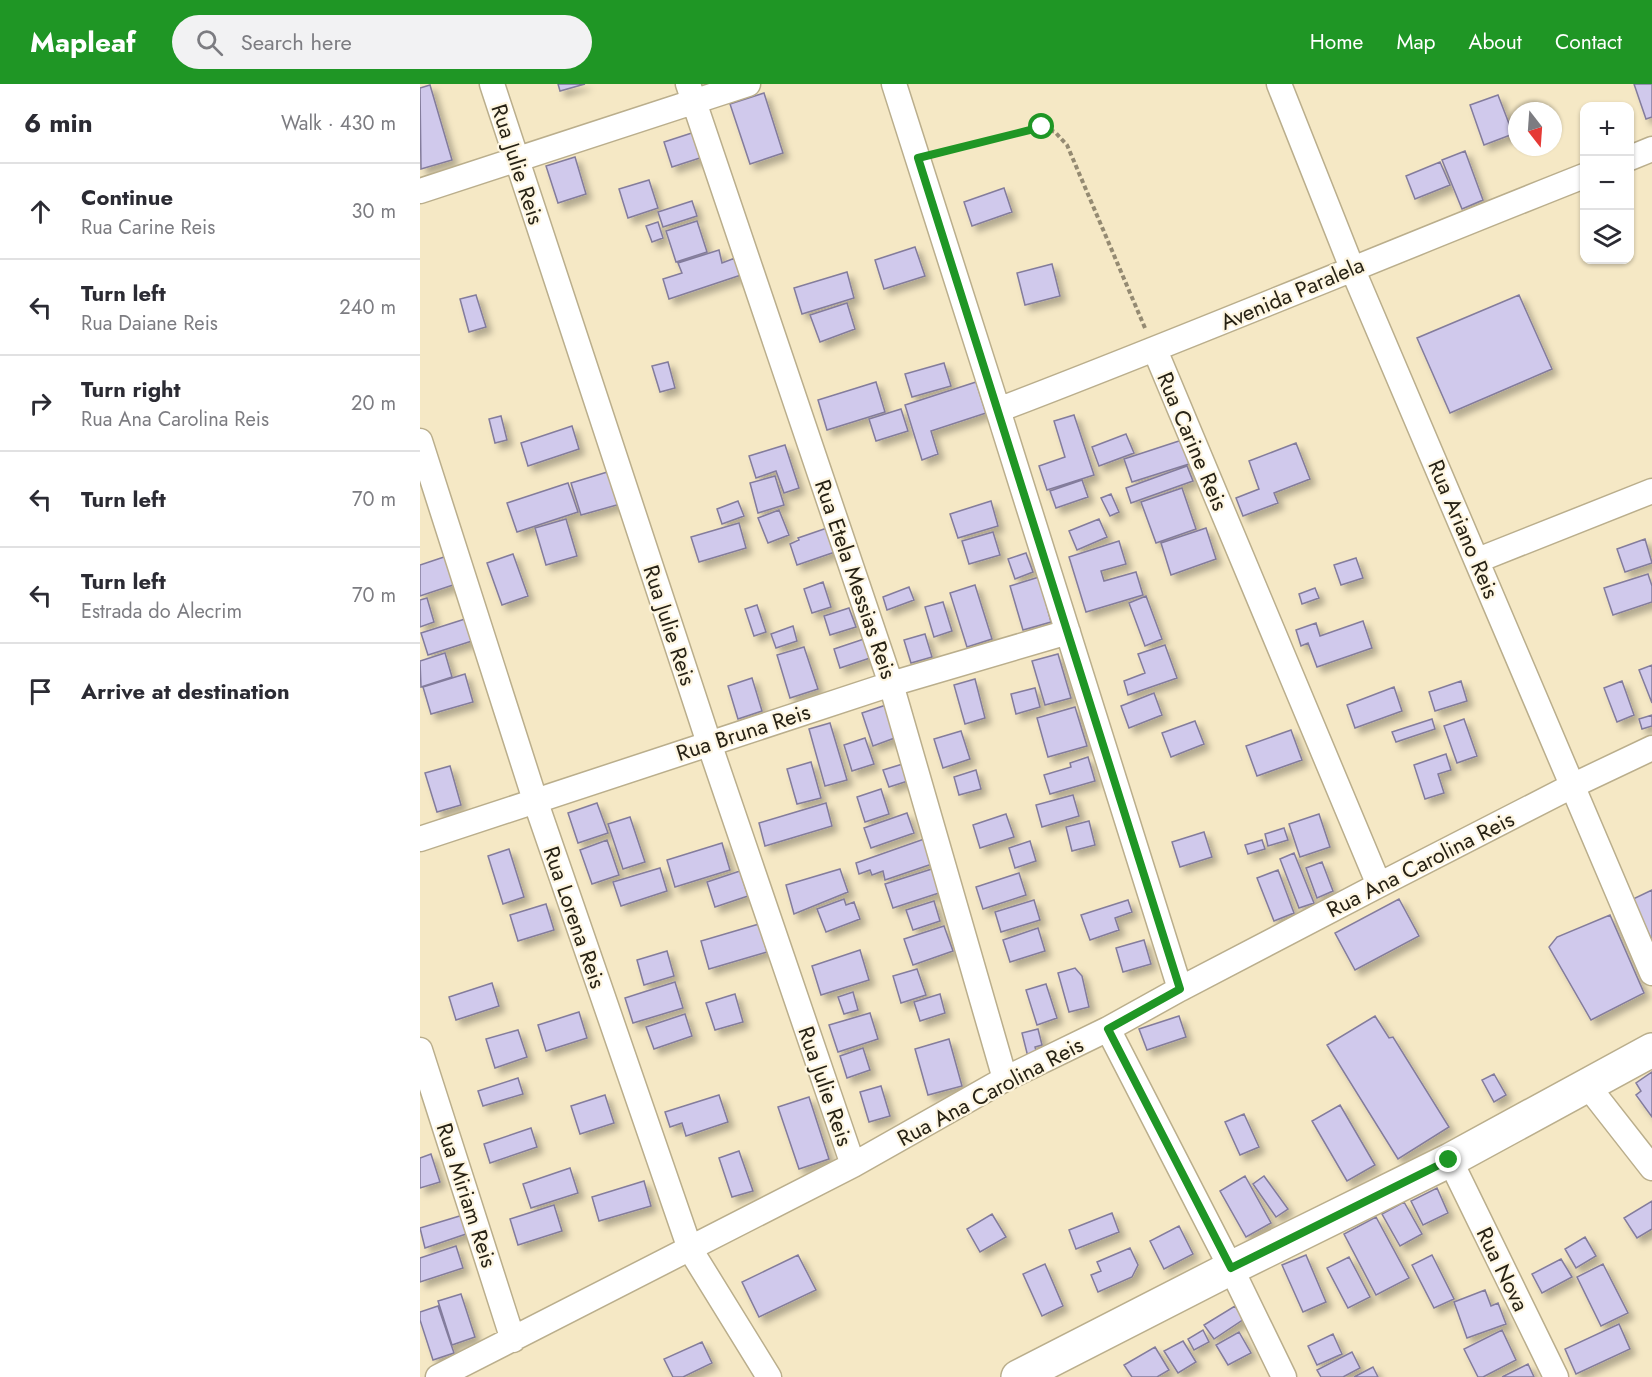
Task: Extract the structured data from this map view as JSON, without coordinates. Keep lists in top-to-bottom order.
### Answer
{
  "streets": {
    "street": [
      "Rua Julie Reis",
      "Avenida Paralela",
      "Rua Carine Reis",
      "Rua Ariano Reis",
      "Rua Etela Messias Reis",
      "Rua Bruna Reis",
      "Rua Ana Carolina Reis",
      "Rua Lorena Reis",
      "Rua Miriam Reis",
      "Rua Nova"
    ]
  },
  "crossings": [
    ["Rua Julie Reis", "Rua Bruna Reis"],
    ["Rua Julie Reis", "Rua Ana Carolina Reis"],
    ["Avenida Paralela", "Rua Carine Reis"],
    ["Avenida Paralela", "Rua Ariano Reis"],
    ["Rua Carine Reis", "Rua Ana Carolina Reis"],
    ["Rua Ariano Reis", "Rua Ana Carolina Reis"],
    ["Rua Etela Messias Reis", "Rua Bruna Reis"],
    ["Rua Etela Messias Reis", "Rua Ana Carolina Reis"],
    ["Rua Bruna Reis", "Rua Lorena Reis"],
    ["Rua Ana Carolina Reis", "Rua Lorena Reis"],
    ["Rua Ana Carolina Reis", "Rua Miriam Reis"]
  ],
  "north": "bottom",
  "page": {
    "header": "Mapleaf",
    "search": "Search here",
    "nav": [
      "Home",
      "Map",
      "About",
      "Contact"
    ],
    "heading": ["6 min", "Walk · 430 m"],
    "map_buttons": ["+", "−"],
    "list": [
      ["Continue", "Rua Carine Reis", "30 m"],
      ["Turn left", "Rua Daiane Reis", "240 m"],
      ["Turn right", "Rua Ana Carolina Reis", "20 m"],
      ["Turn left", "70 m"],
      ["Turn left", "Estrada do Alecrim", "70 m"],
      "Arrive at destination"
    ]
  }
}
